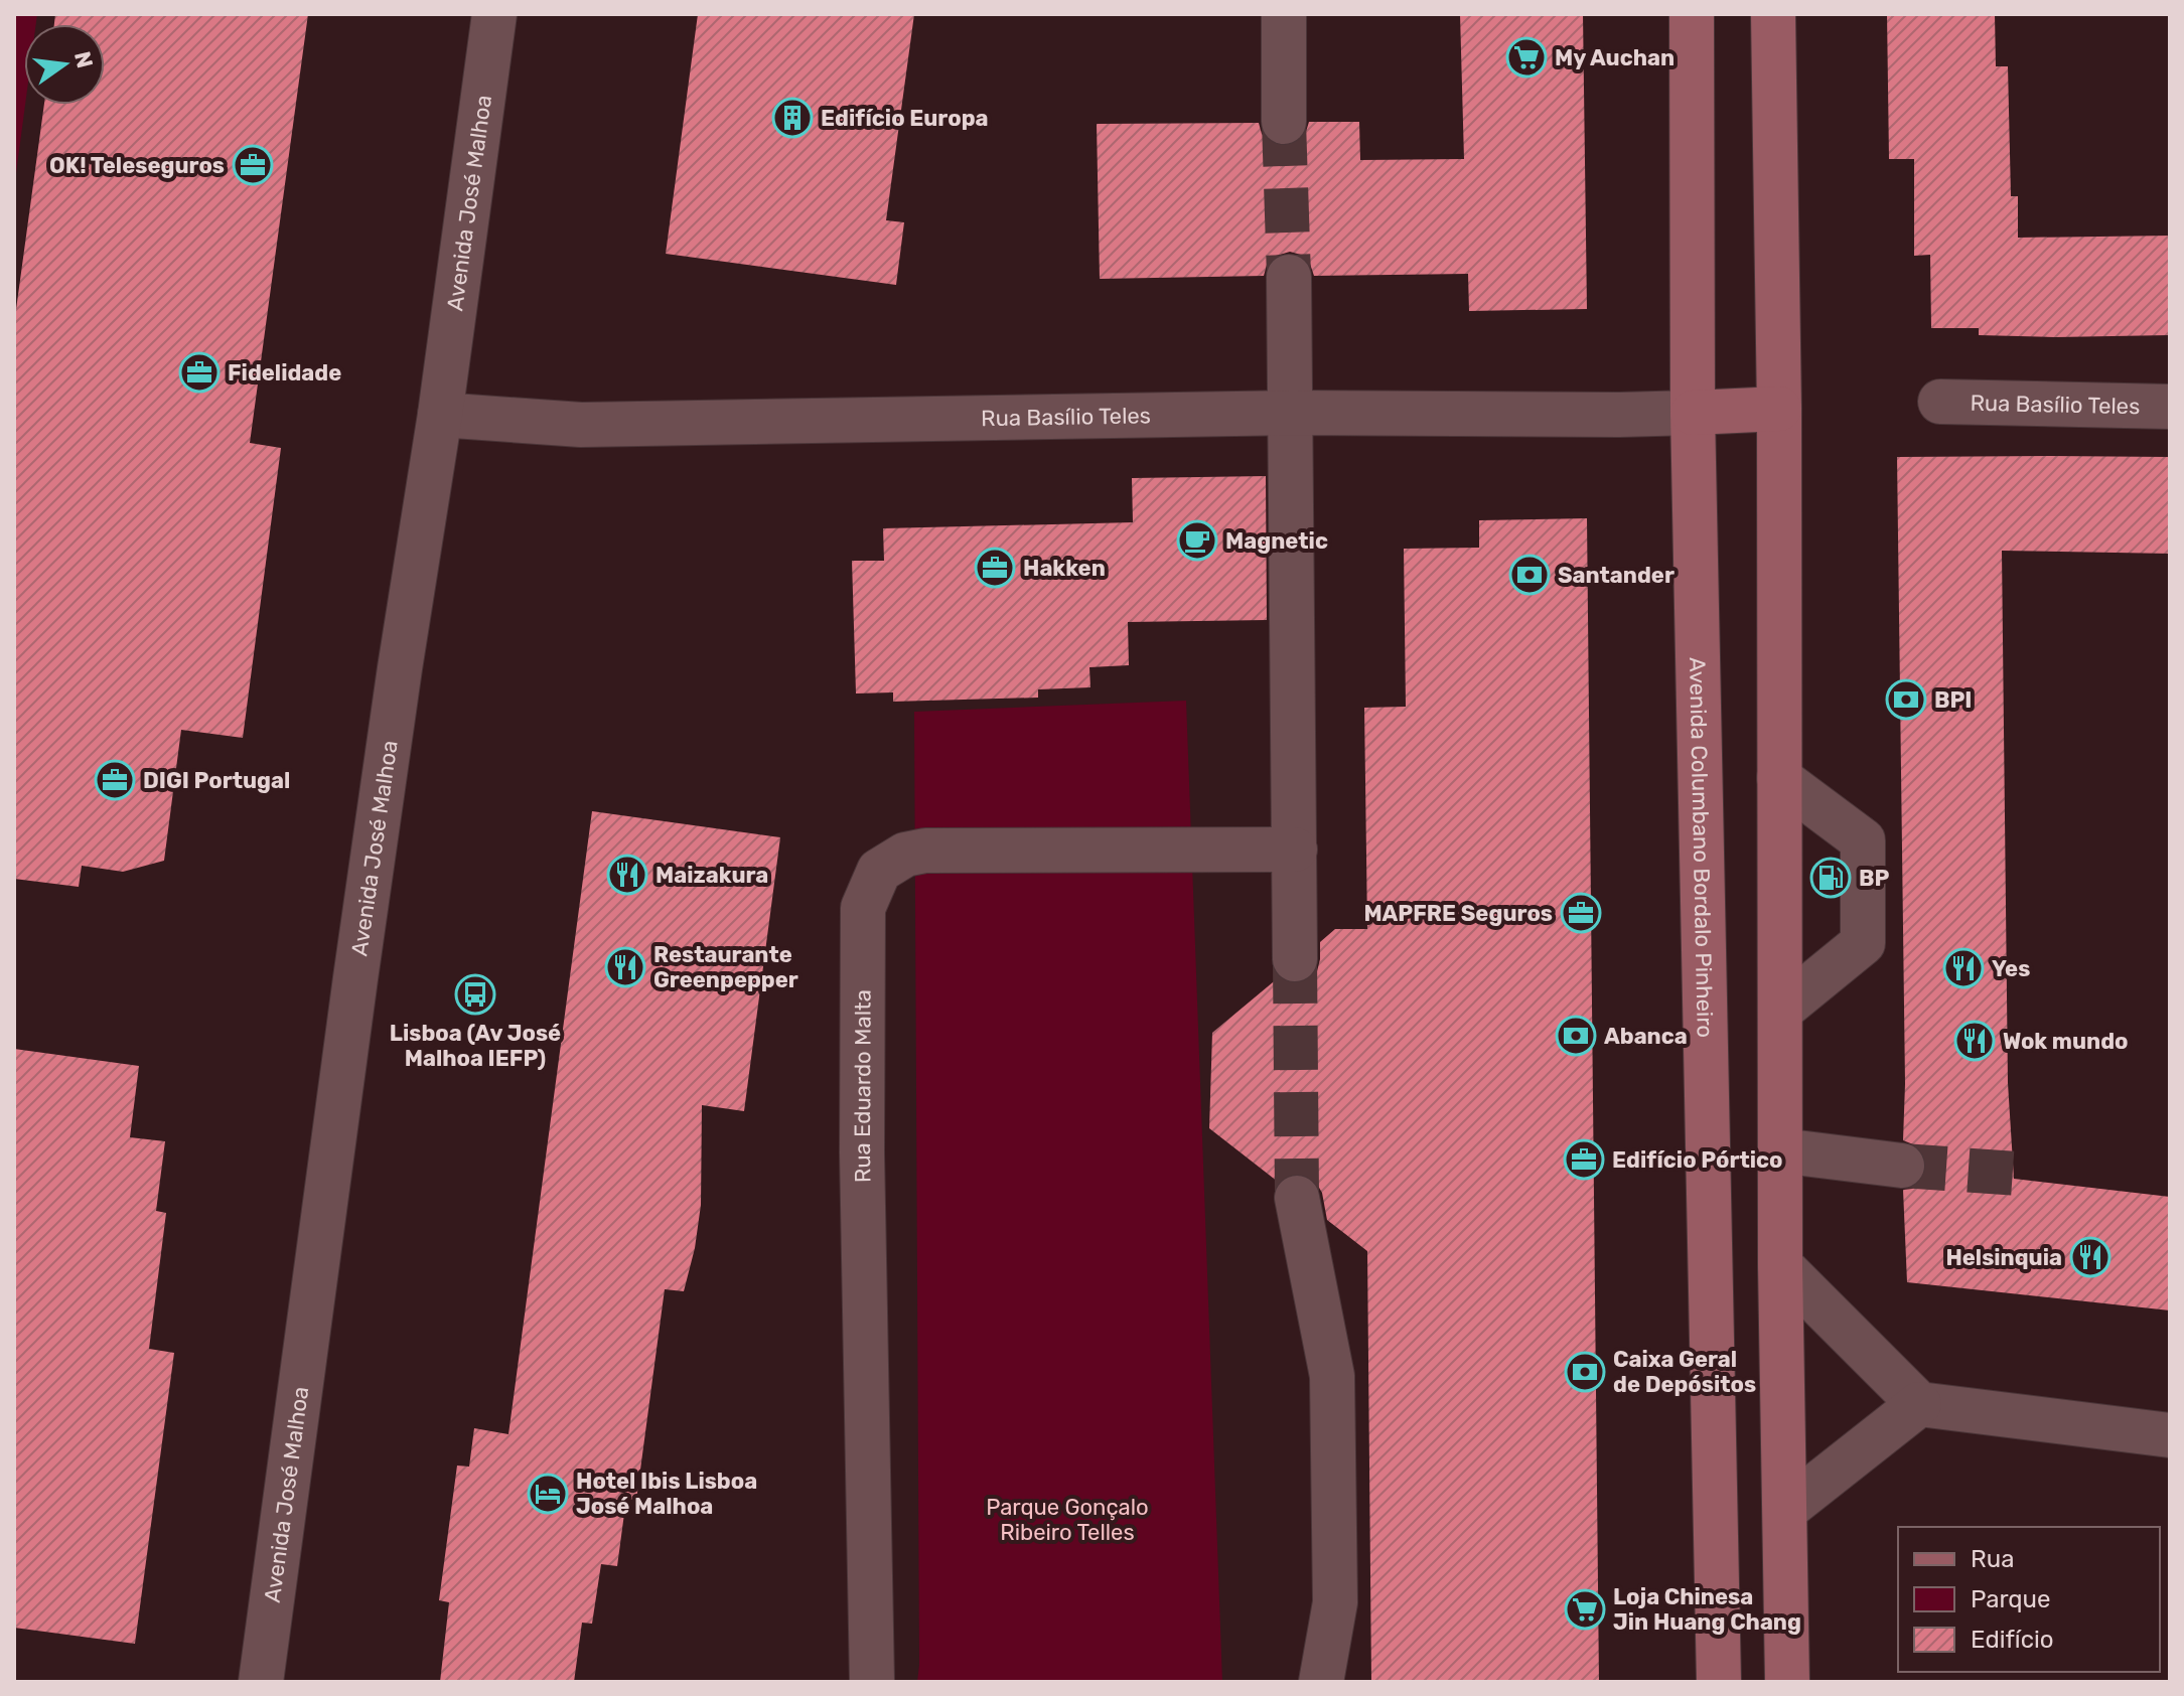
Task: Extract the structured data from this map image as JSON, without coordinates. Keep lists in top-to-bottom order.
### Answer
{
  "streets": {
    "main road": ["Avenida Columbano Bordalo Pinheiro"],
    "street": ["Avenida José Malhoa", "Rua Basílio Teles", "Rua Eduardo Malta"]
  },
  "crossings": [
    ["Avenida José Malhoa", "Rua Basílio Teles"],
    ["Rua Basílio Teles", "Avenida Columbano Bordalo Pinheiro"]
  ],
  "parks": ["Parque Gonçalo Ribeiro Telles"],
  "places": {
    "supermarket": ["My Auchan", "Loja Chinesa Jin Huang Chang"],
    "building": ["Edifício Europa"],
    "office": [
      "OK! Teleseguros",
      "Fidelidade",
      "Hakken",
      "DIGI Portugal",
      "MAPFRE Seguros",
      "Edifício Pórtico"
    ],
    "cafe": ["Magnetic"],
    "bank": [
      "Santander",
      "BPI",
      "Abanca",
      "Caixa Geral de Depósitos"
    ],
    "restaurant": [
      "Maizakura",
      "Restaurante Greenpepper",
      "Yes",
      "Wok mundo",
      "Helsinquia"
    ],
    "fuel station": ["BP"],
    "bus stop": ["Lisboa (Av José Malhoa IEFP)"],
    "hotel": ["Hotel Ibis Lisboa José Malhoa"]
  },
  "legend": ["Rua", "Parque", "Edifício"],
  "north": "right"
}
